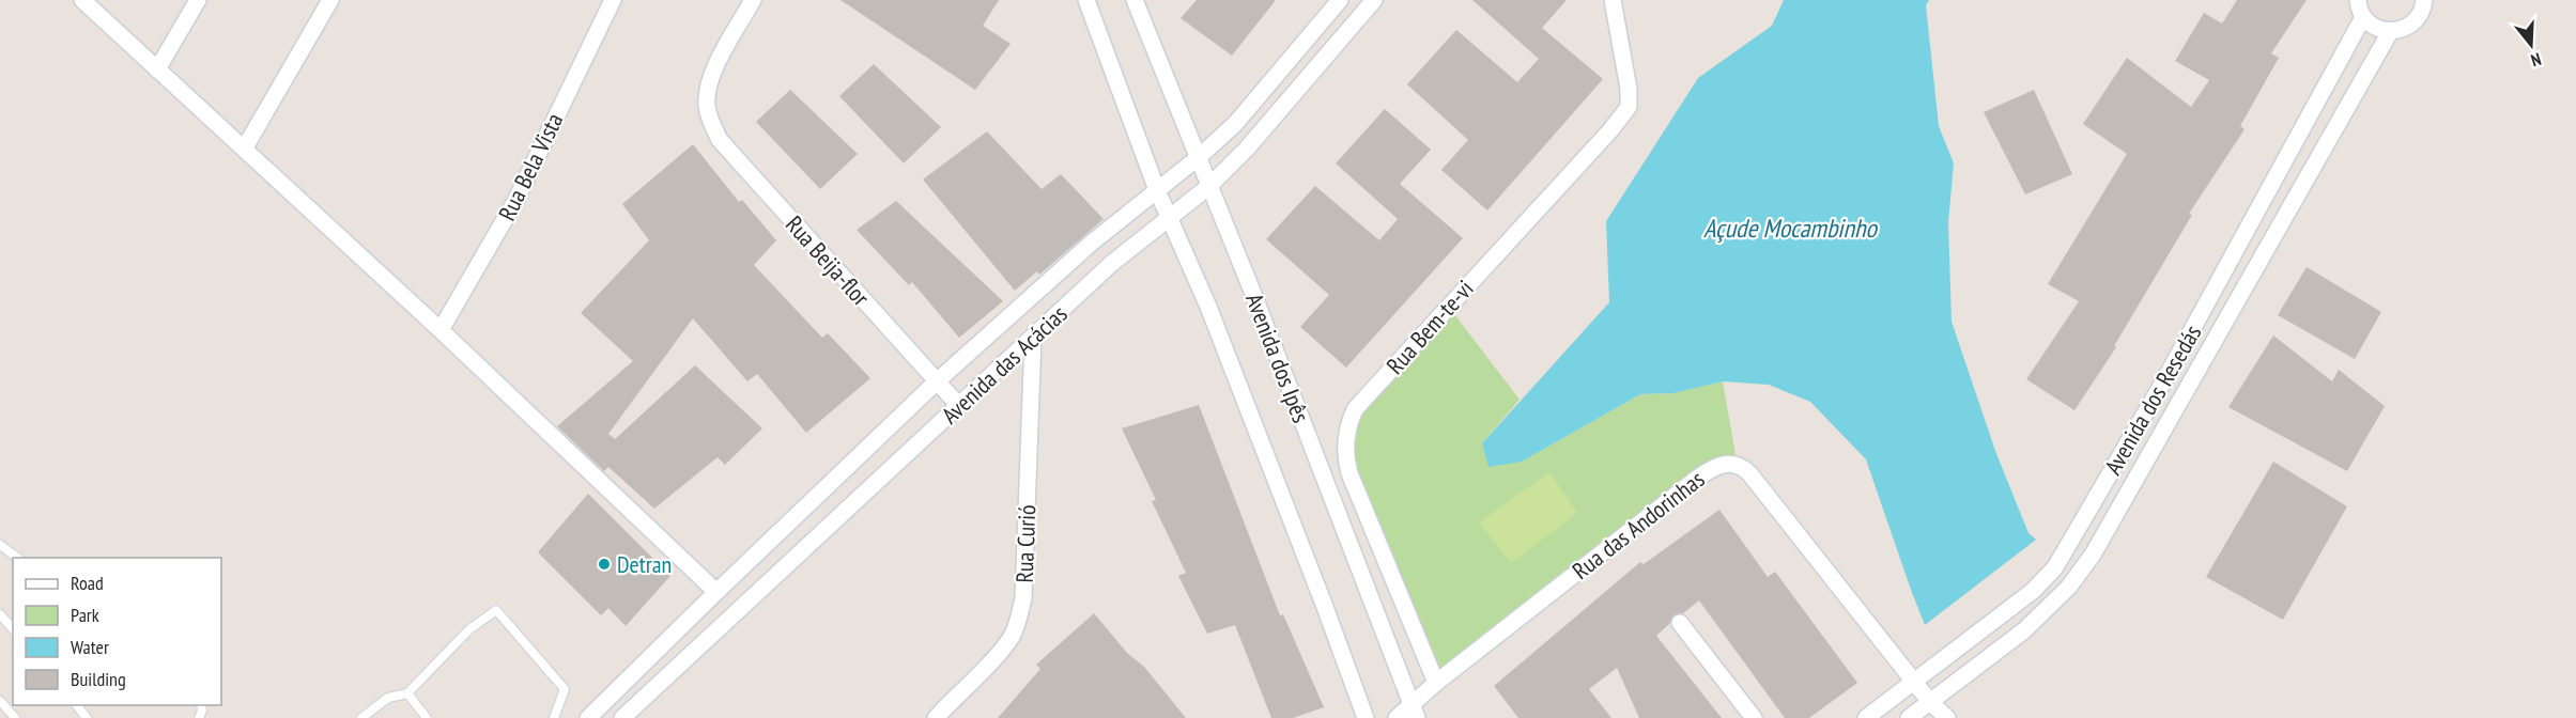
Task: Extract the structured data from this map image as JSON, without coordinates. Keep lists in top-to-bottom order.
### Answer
{
  "streets": {
    "street": [
      "Rua Bela Vista",
      "Rua Beija-flor",
      "Rua Bem-te-vi",
      "Avenida dos Ipês",
      "Avenida das Acácias",
      "Avenida dos Resedás",
      "Rua das Andorinhas",
      "Rua Curió"
    ]
  },
  "crossings": [
    ["Rua Beija-flor", "Avenida das Acácias"],
    ["Rua Bem-te-vi", "Rua das Andorinhas"],
    ["Avenida dos Ipês", "Avenida das Acácias"],
    ["Avenida das Acácias", "Rua Curió"],
    ["Avenida dos Resedás", "Rua das Andorinhas"]
  ],
  "water": ["Açude Mocambinho"],
  "places": ["Detran"],
  "legend": [
    "Road",
    "Park",
    "Water",
    "Building"
  ],
  "north": "bottom"
}
